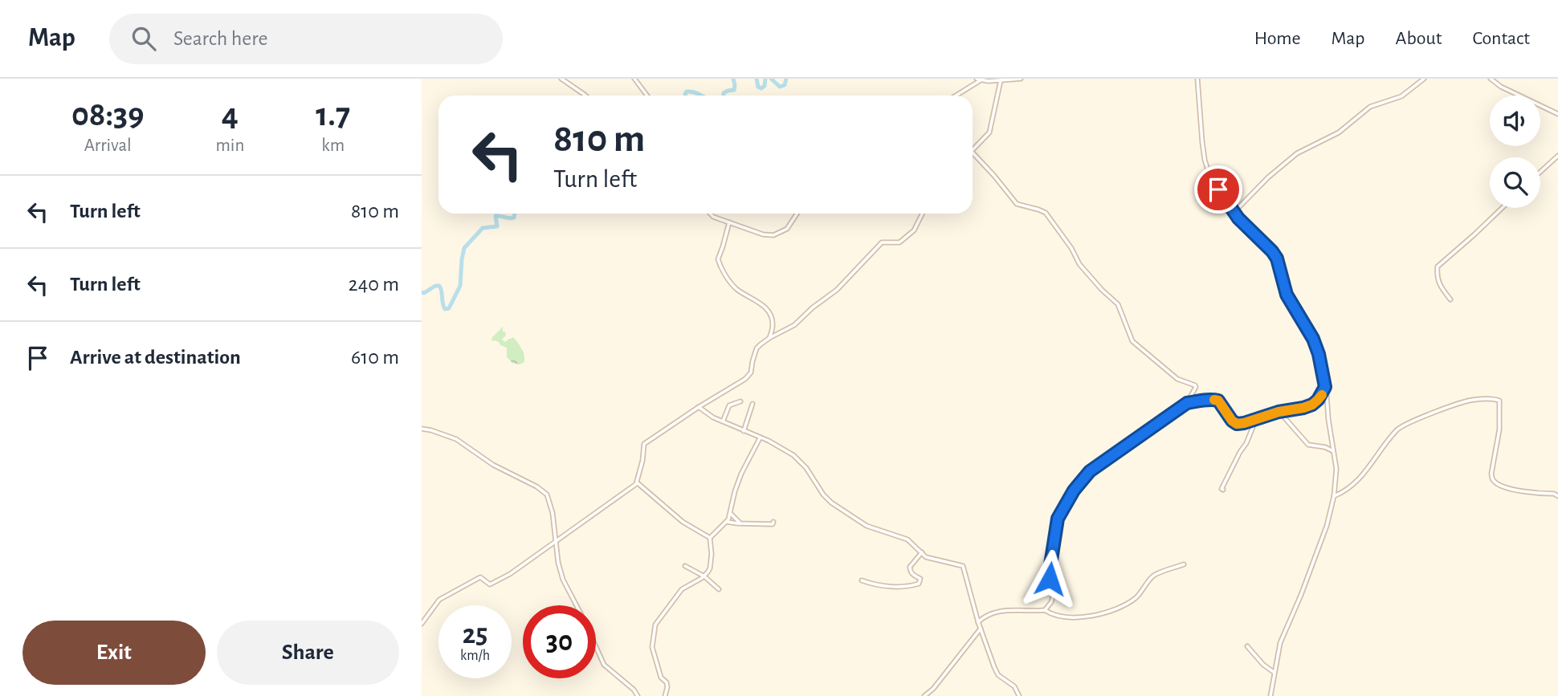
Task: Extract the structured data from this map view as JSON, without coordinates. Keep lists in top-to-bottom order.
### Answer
{
  "page": {
    "header": "Map",
    "search": "Search here",
    "nav": [
      "Home",
      "Map",
      "About",
      "Contact"
    ],
    "eta": [
      "08:39",
      "Arrival",
      "4",
      "min",
      "1.7",
      "km"
    ],
    "turn": ["810 m", "Turn left"],
    "list": [
      {
        "name": "Turn left",
        "value": "810 m"
      },
      {
        "name": "Turn left",
        "value": "240 m"
      },
      {
        "name": "Arrive at destination",
        "value": "610 m"
      }
    ],
    "speed": "25 km/h",
    "limit": "30",
    "buttons": ["Exit", "Share"]
  }
}
